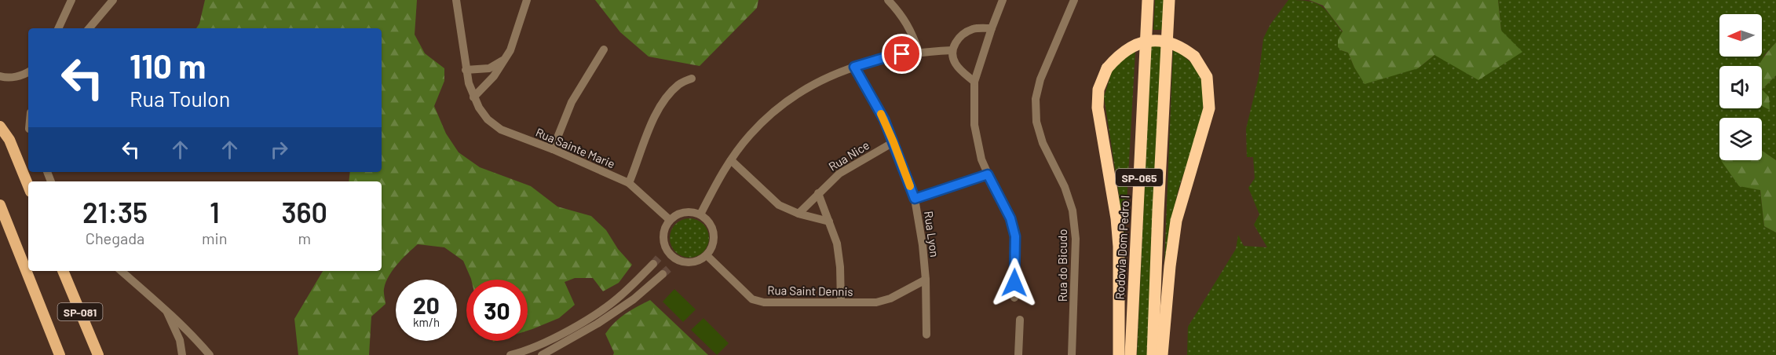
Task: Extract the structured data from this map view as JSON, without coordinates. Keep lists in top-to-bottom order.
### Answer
{
  "streets": {
    "highway": ["SP-065", "Rodovia Dom Pedro I"],
    "main road": ["SP-081"],
    "street": [
      "Rua Sainte Marie",
      "Rua Nice",
      "Rua Lyon",
      "Rua do Bicudo",
      "Rua Saint Dennis"
    ]
  },
  "crossings": [
    ["Rua Sainte Marie", "Rua Saint Dennis"],
    ["Rua Nice", "Rua Lyon"],
    ["Rua Lyon", "Rua Saint Dennis"]
  ],
  "north": "left",
  "page": {
    "turn": ["110 m", "Rua Toulon"],
    "eta": [
      "21:35",
      "Chegada",
      "1",
      "min",
      "360",
      "m"
    ],
    "speed": "20 km/h",
    "limit": "30"
  }
}
